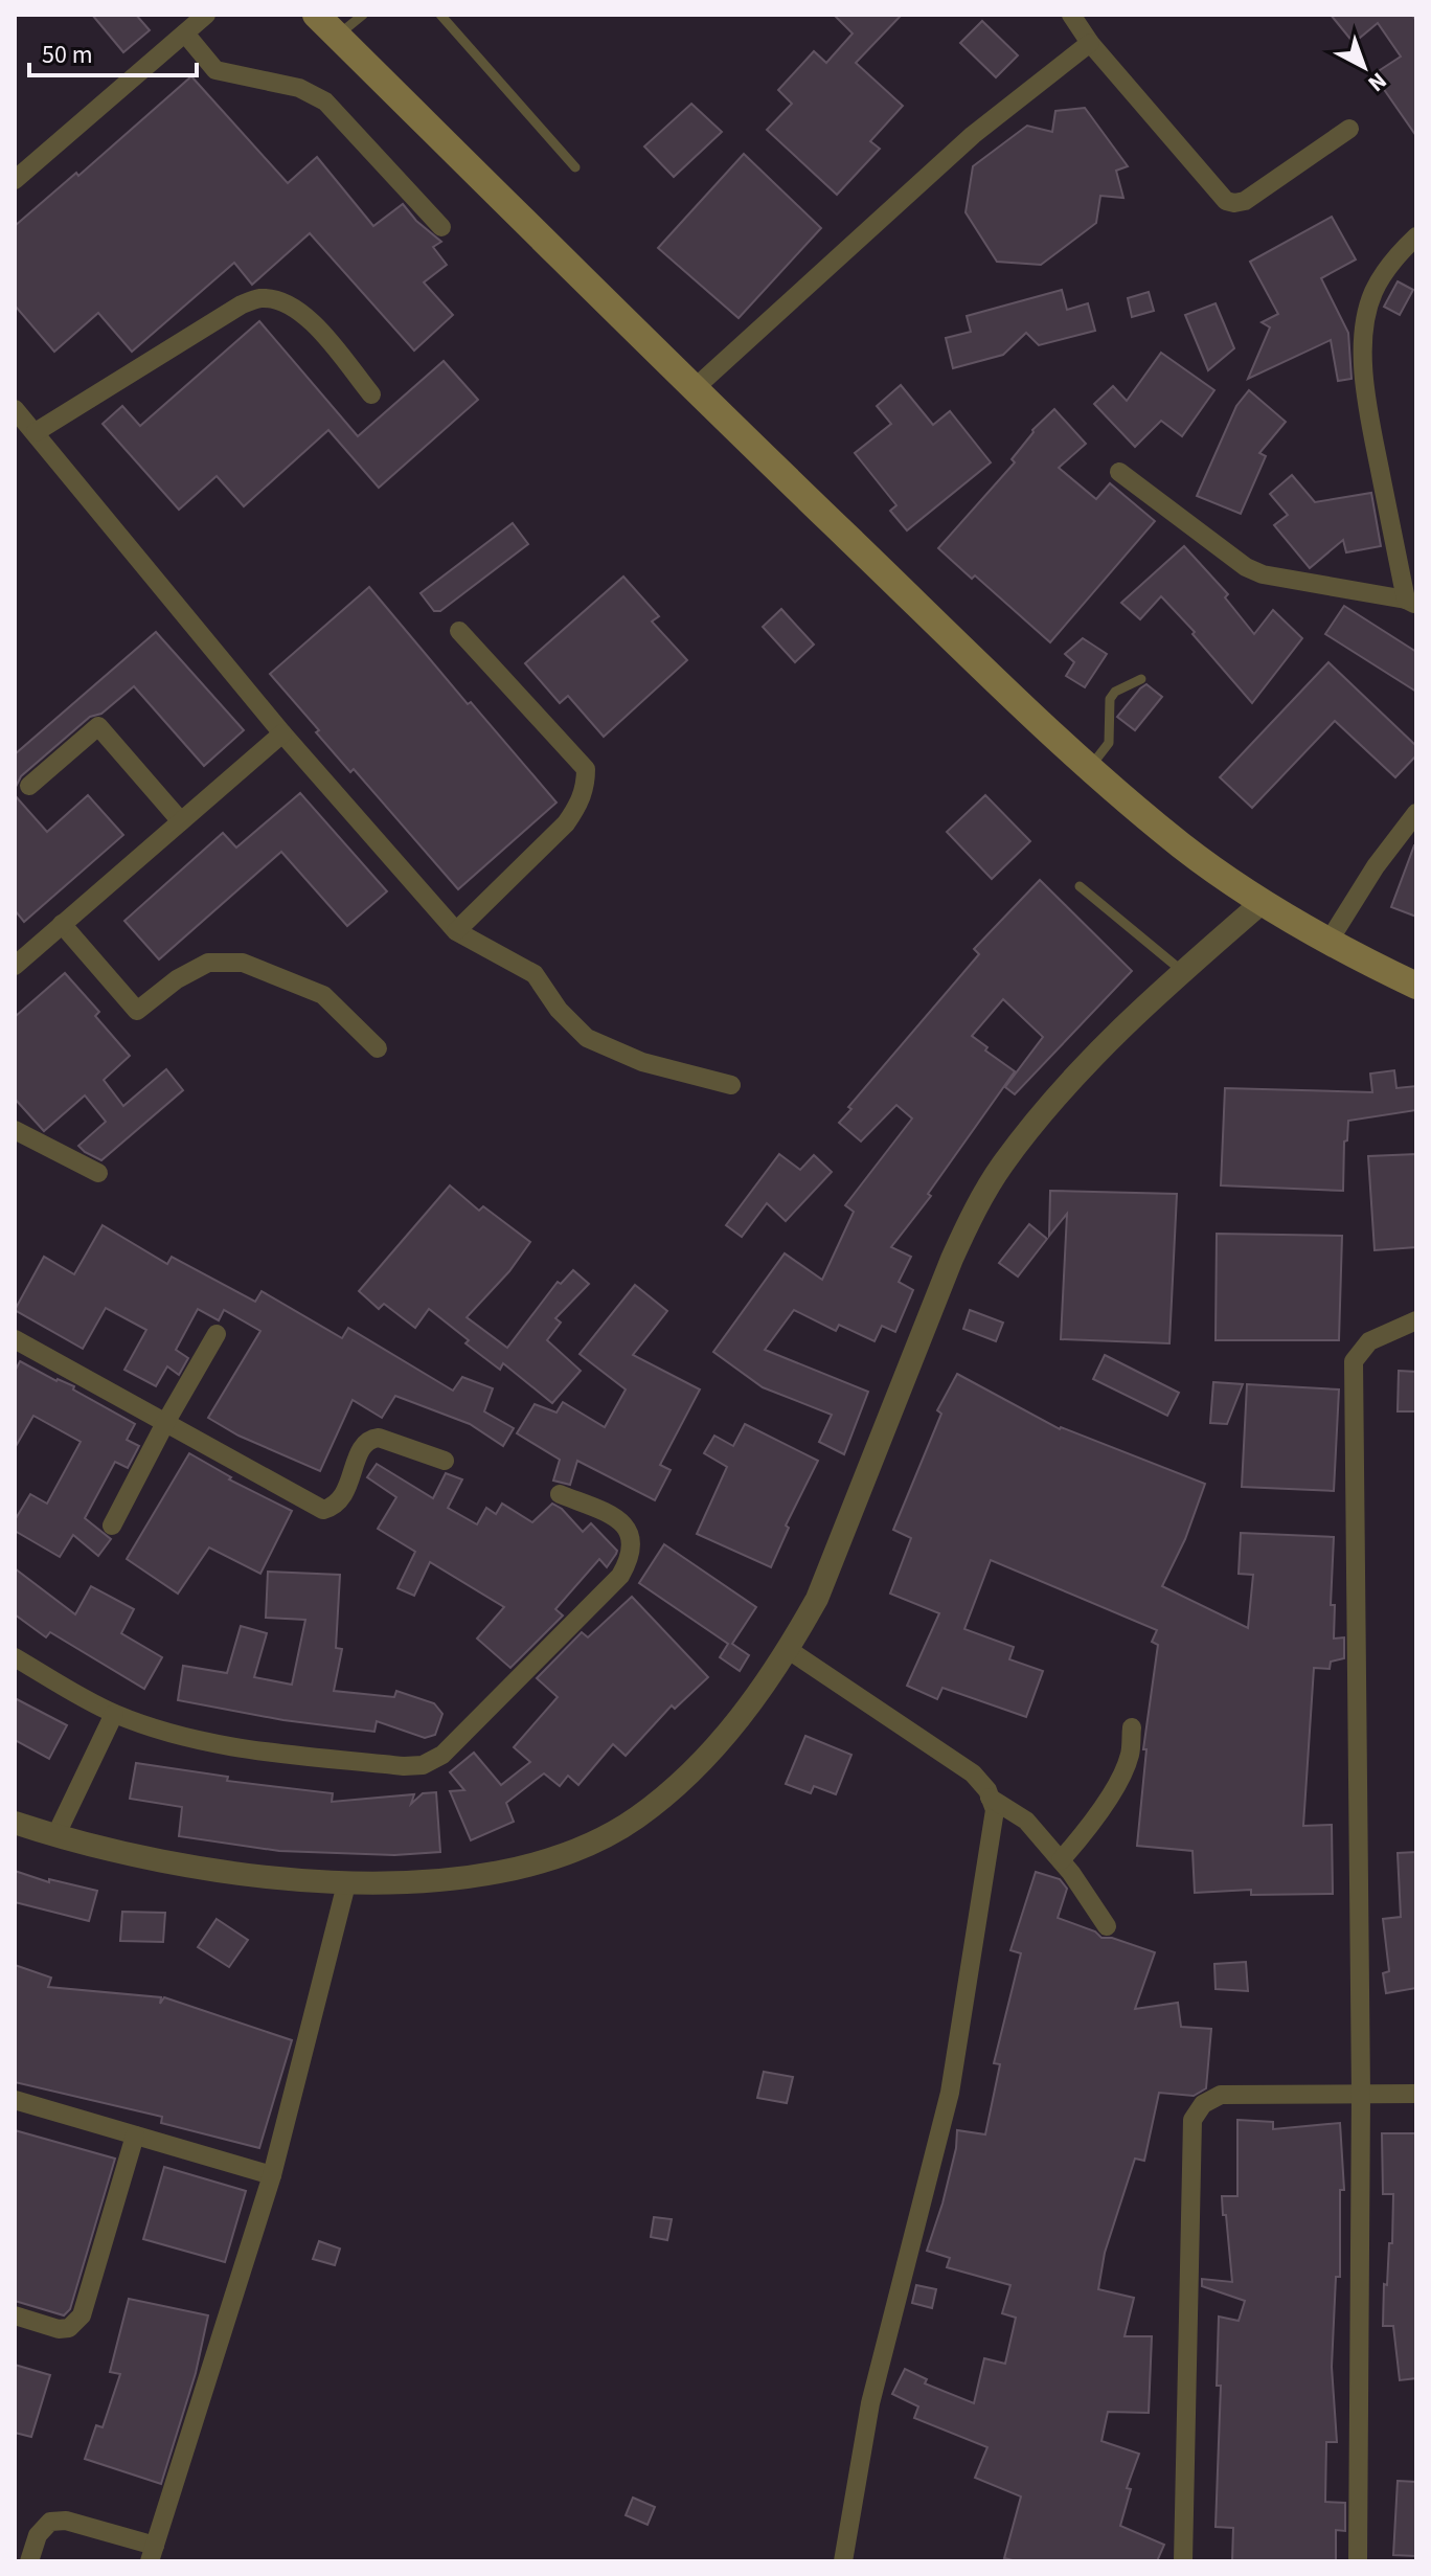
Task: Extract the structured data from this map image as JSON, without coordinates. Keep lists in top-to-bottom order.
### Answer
{
  "scale_bar": "50 m",
  "north": "bottom right"
}
